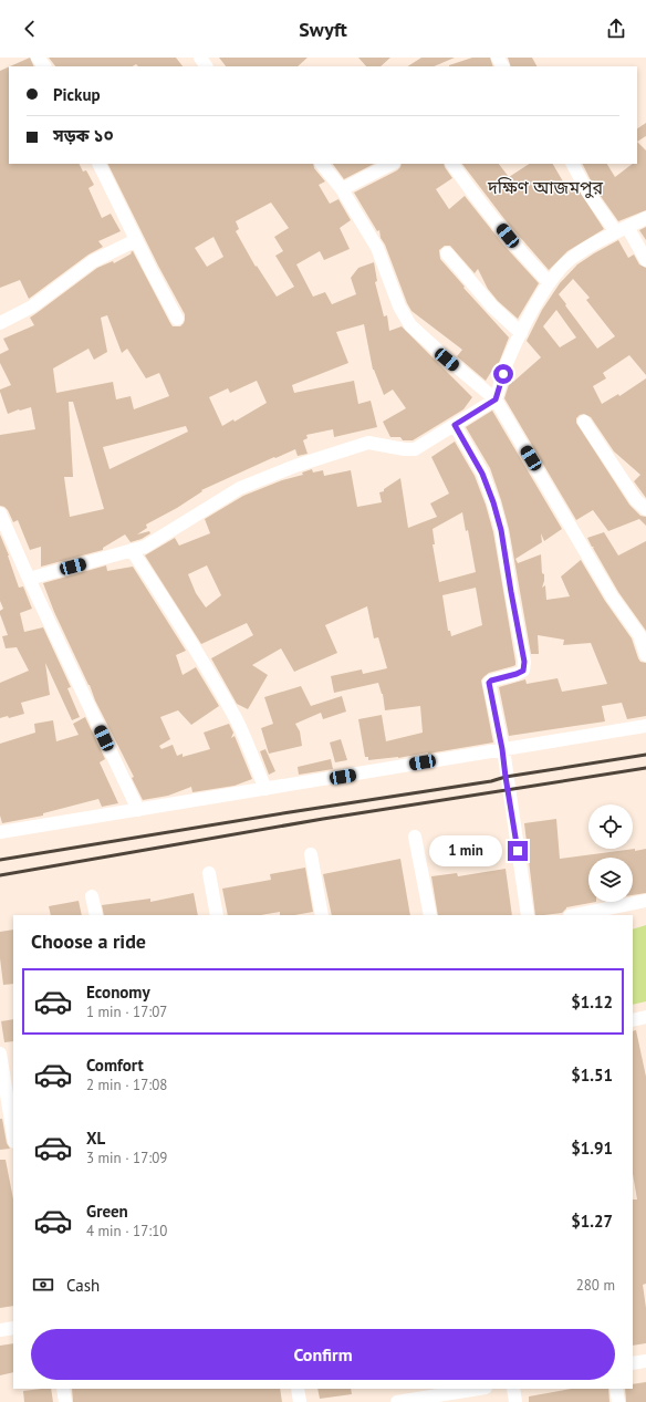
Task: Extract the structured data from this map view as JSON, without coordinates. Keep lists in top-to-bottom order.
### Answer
{
  "districts": ["দক্ষিণ আজমপুর"],
  "page": {
    "header": "Swyft",
    "banner": ["Pickup", "সড়ক ১০"],
    "bubble": "1 min",
    "heading": "Choose a ride",
    "list": [
      {
        "name": "Economy",
        "note": "1 min · 17:07",
        "value": "$1.12"
      },
      {
        "name": "Comfort",
        "note": "2 min · 17:08",
        "value": "$1.51"
      },
      {
        "name": "XL",
        "note": "3 min · 17:09",
        "value": "$1.91"
      },
      {
        "name": "Green",
        "note": "4 min · 17:10",
        "value": "$1.27"
      }
    ],
    "pay": ["Cash", "280 m"],
    "buttons": "Confirm"
  }
}
